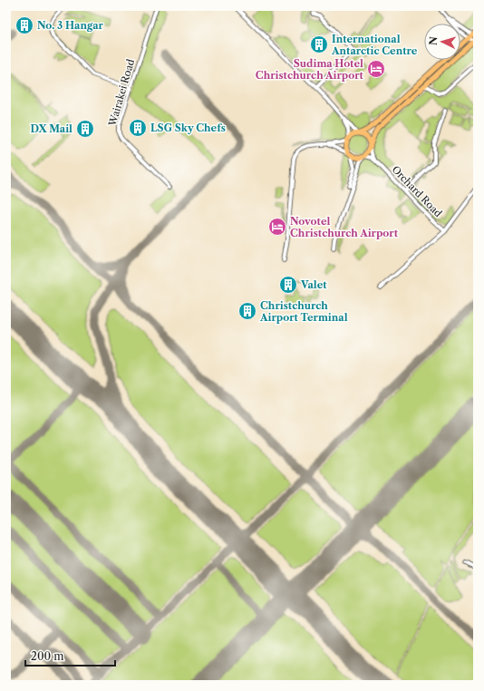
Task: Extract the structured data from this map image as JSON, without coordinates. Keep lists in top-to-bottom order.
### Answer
{
  "streets": {
    "street": ["Wairakei Road", "Orchard Road"]
  },
  "places": {
    "building": [
      "No. 3 Hangar",
      "International Antarctic Centre",
      "LSG Sky Chefs",
      "DX Mail",
      "Valet",
      "Christchurch Airport Terminal"
    ],
    "hotel": ["Sudima Hotel Christchurch Airport", "Novotel Christchurch Airport"]
  },
  "scale_bar": "200 m",
  "north": "left"
}
